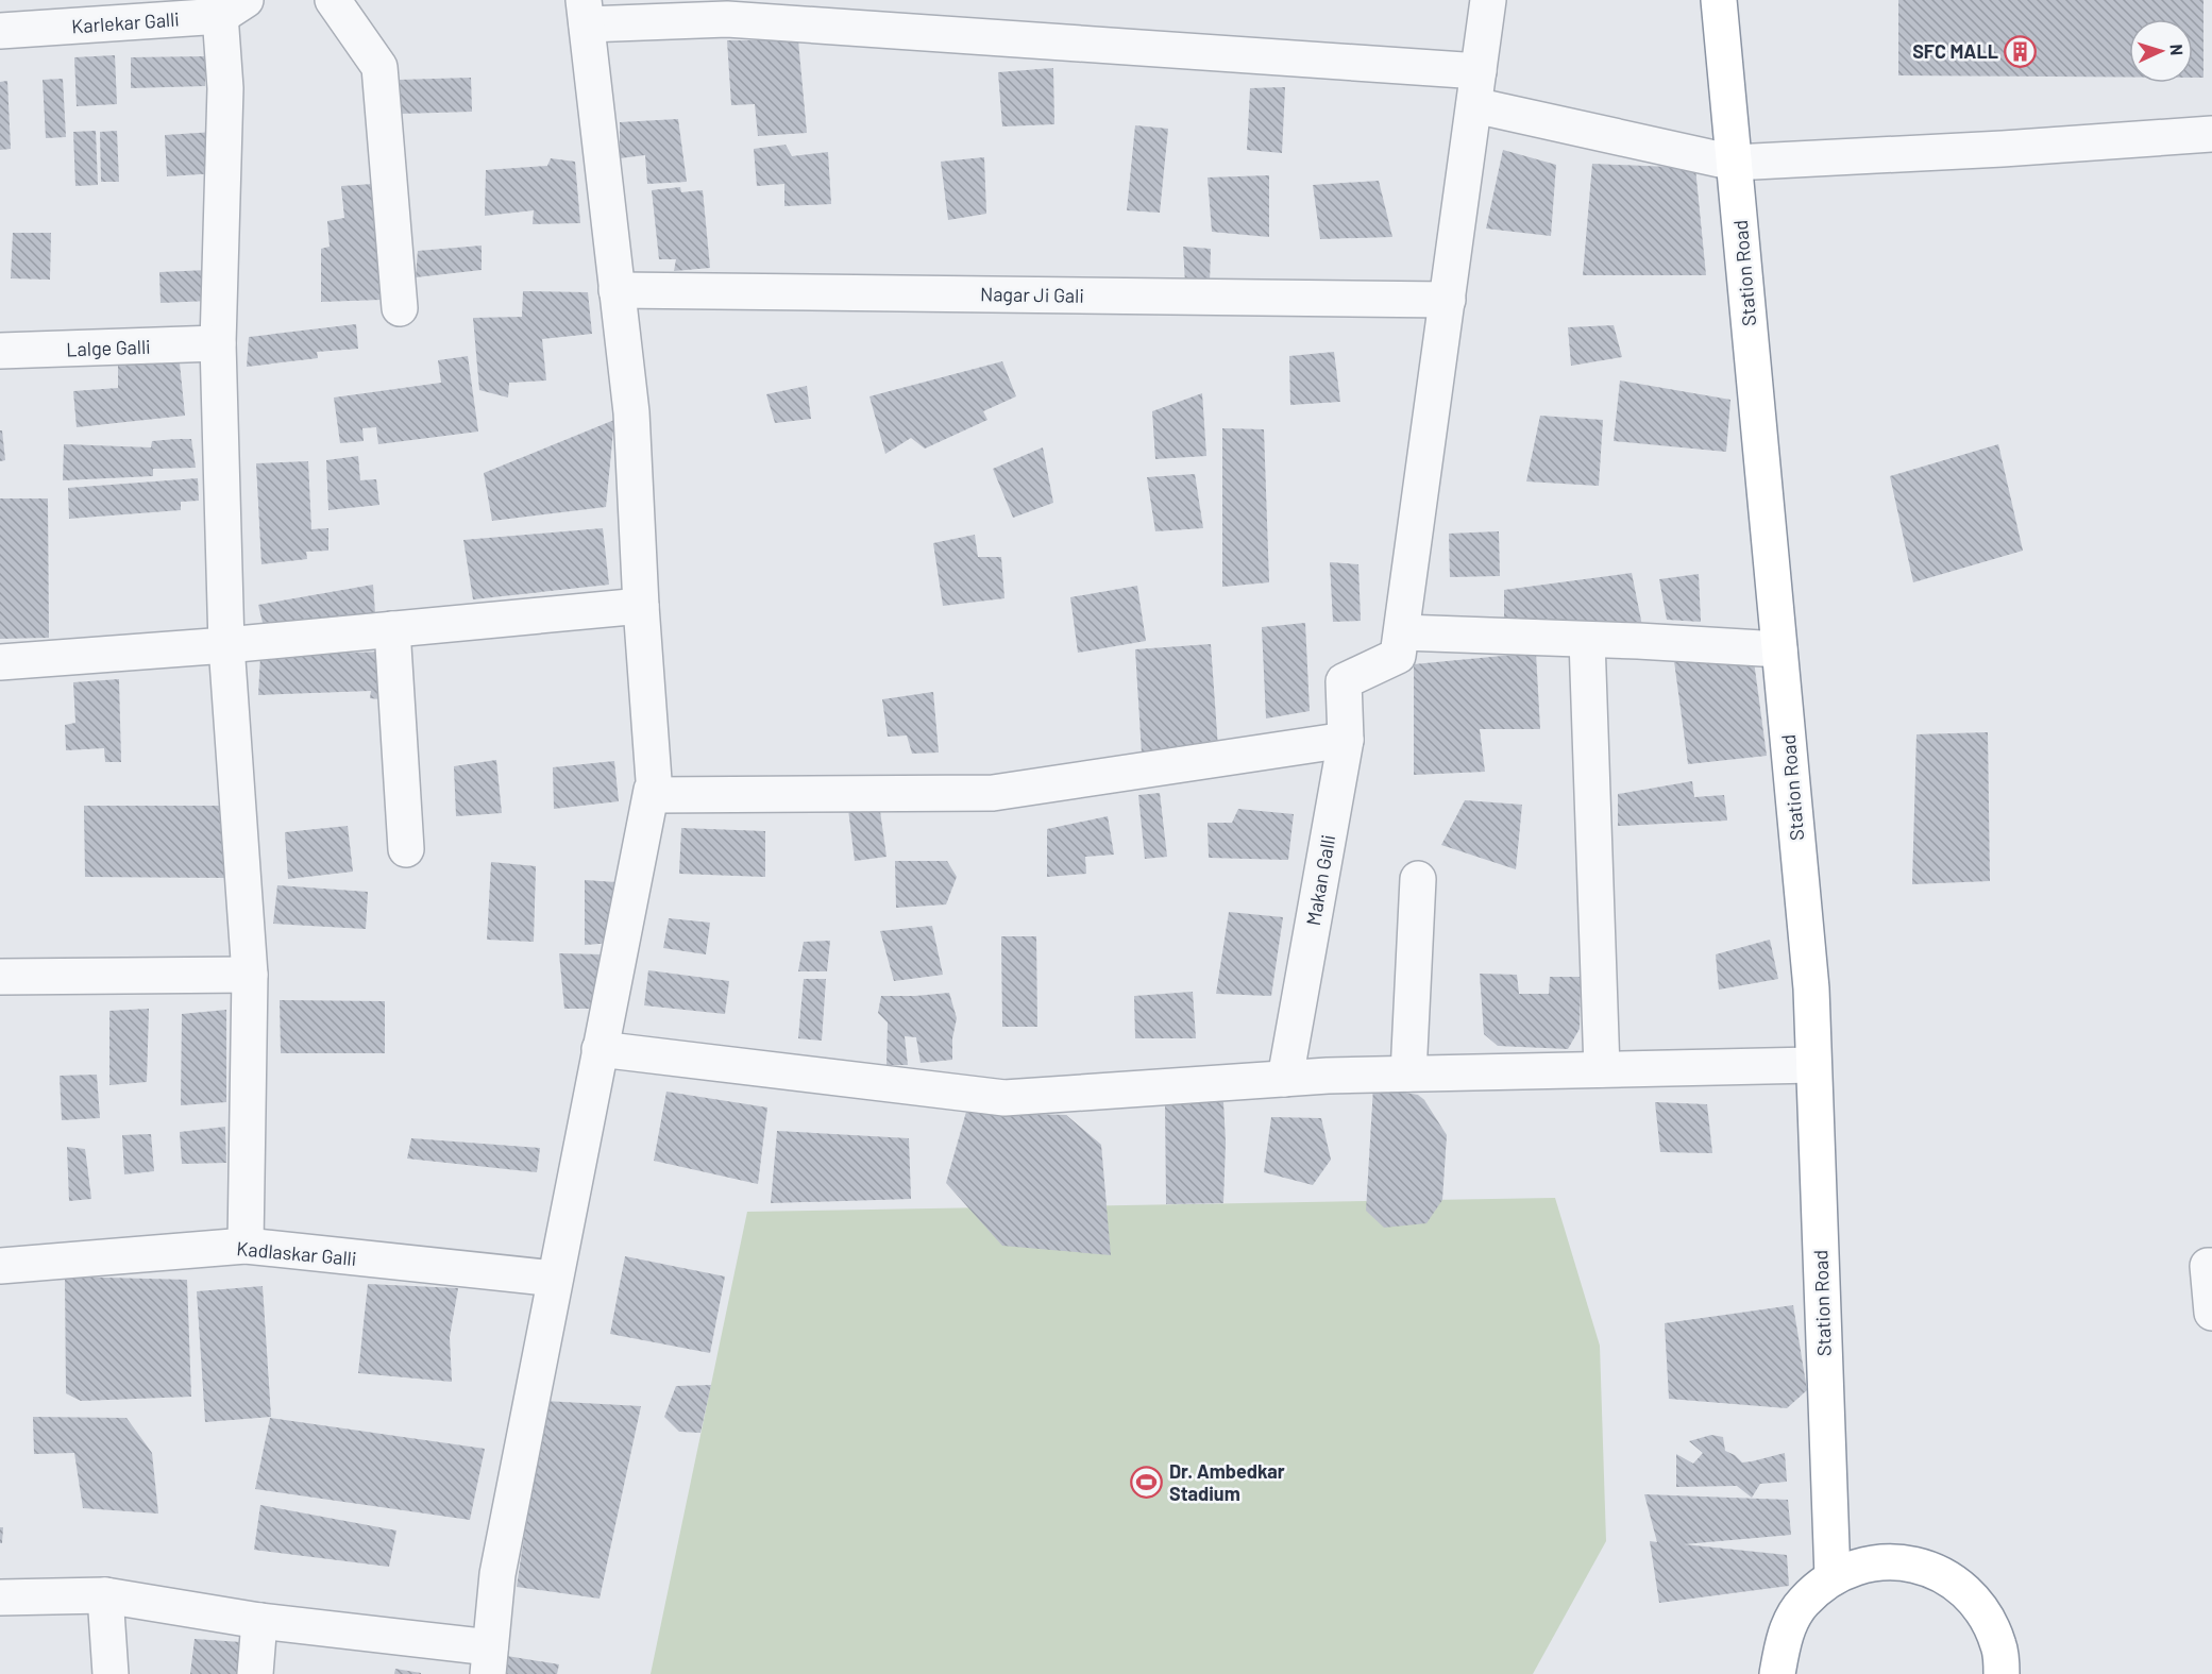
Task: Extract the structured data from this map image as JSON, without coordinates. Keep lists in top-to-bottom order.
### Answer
{
  "streets": {
    "highway": ["Station Road"],
    "street": [
      "Karlekar Galli",
      "Nagar Ji Gali",
      "Lalge Galli",
      "Makan Galli",
      "Kadlaskar Galli"
    ]
  },
  "places": {
    "building": ["SFC MALL"],
    "sports": ["Dr. Ambedkar Stadium"]
  },
  "north": "right"
}
